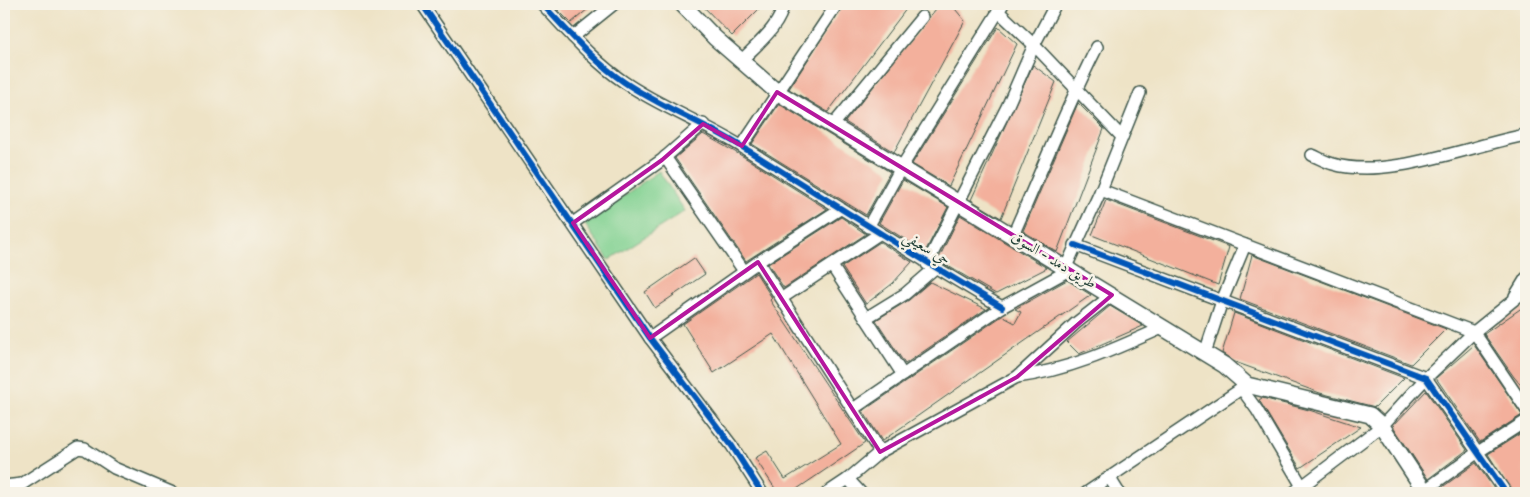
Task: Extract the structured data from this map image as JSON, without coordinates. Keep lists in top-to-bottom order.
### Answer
{
  "streets": {
    "main road": ["طريق دمد - السوق"],
    "street": ["حي سعيفي"]
  }
}
